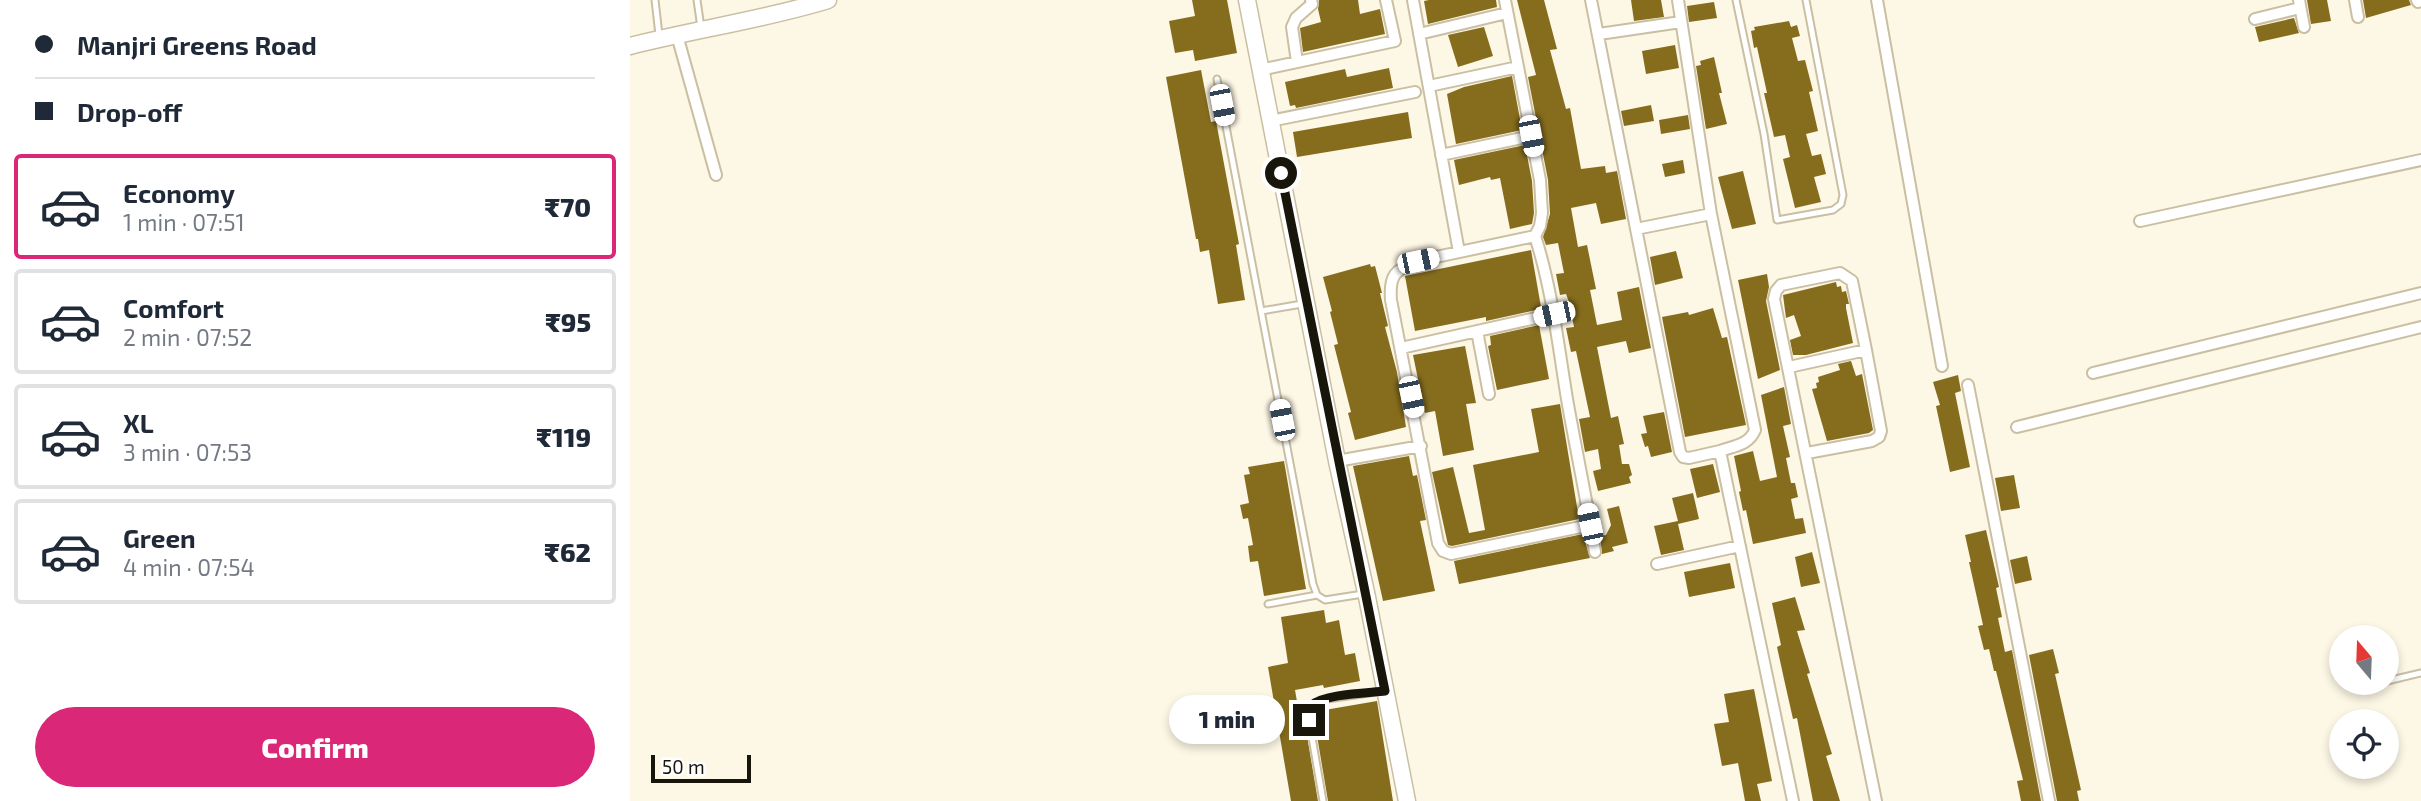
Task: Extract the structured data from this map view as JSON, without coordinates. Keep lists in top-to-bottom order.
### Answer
{
  "scale_bar": "50 m",
  "north": "top",
  "page": {
    "banner": ["Manjri Greens Road", "Drop-off"],
    "list": [
      {
        "name": "Economy",
        "note": "1 min · 07:51",
        "value": "₹70"
      },
      {
        "name": "Comfort",
        "note": "2 min · 07:52",
        "value": "₹95"
      },
      {
        "name": "XL",
        "note": "3 min · 07:53",
        "value": "₹119"
      },
      {
        "name": "Green",
        "note": "4 min · 07:54",
        "value": "₹62"
      }
    ],
    "buttons": "Confirm",
    "bubble": "1 min",
    "scale": "50 m"
  }
}
